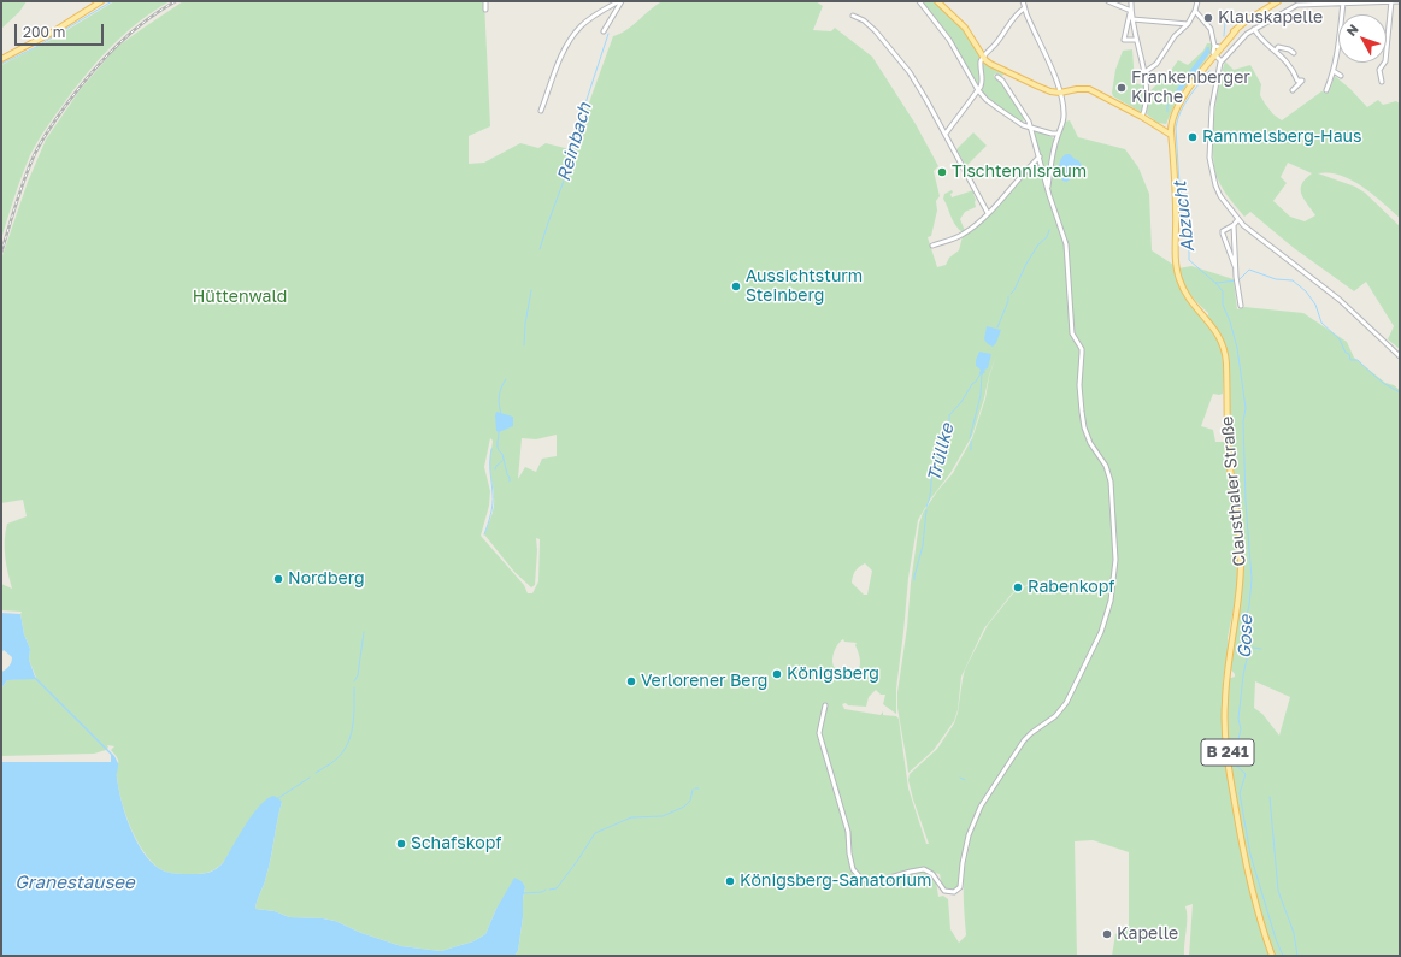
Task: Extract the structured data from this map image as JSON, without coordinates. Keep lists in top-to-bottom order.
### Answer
{
  "streets": {
    "main road": ["Clausthaler Straße", "B 241"]
  },
  "water": [
    "Reinbach",
    "Abzucht",
    "Trüllke",
    "Gose",
    "Granestausee"
  ],
  "parks": ["Hüttenwald"],
  "places": [
    "Klauskapelle",
    "Frankenberger Kirche",
    "Rammelsberg-Haus",
    "Tischtennisraum",
    "Aussichtsturm Steinberg",
    "Nordberg",
    "Rabenkopf",
    "Königsberg",
    "Verlorener Berg",
    "Schafskopf",
    "Königsberg-Sanatorium",
    "Kapelle"
  ],
  "scale_bar": "200 m",
  "north": "top left"
}
